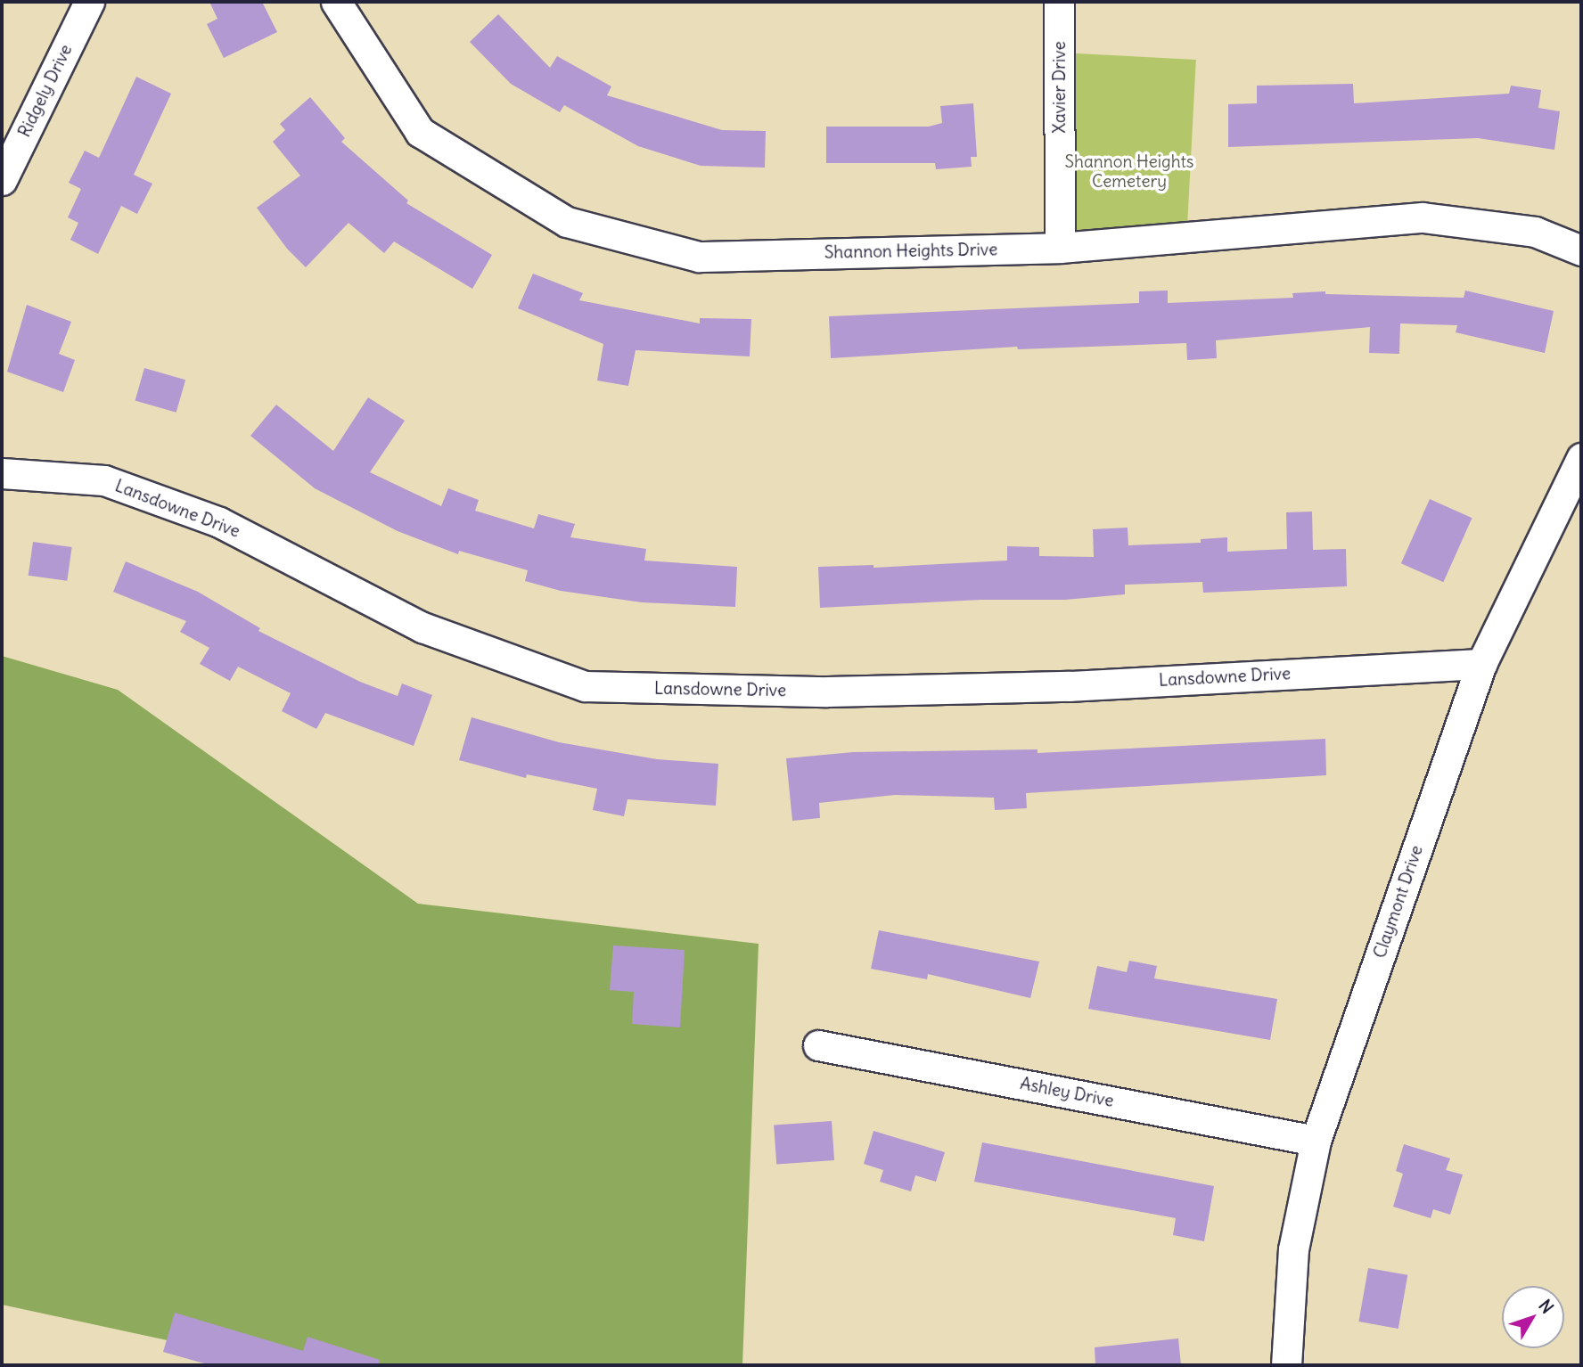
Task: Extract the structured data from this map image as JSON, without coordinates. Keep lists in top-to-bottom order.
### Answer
{
  "streets": {
    "street": [
      "Xavier Drive",
      "Ridgely Drive",
      "Shannon Heights Drive",
      "Lansdowne Drive",
      "Claymont Drive",
      "Ashley Drive"
    ]
  },
  "crossings": [
    ["Xavier Drive", "Shannon Heights Drive"],
    ["Lansdowne Drive", "Claymont Drive"],
    ["Claymont Drive", "Ashley Drive"]
  ],
  "parks": ["Shannon Heights Cemetery"],
  "north": "top right"
}
